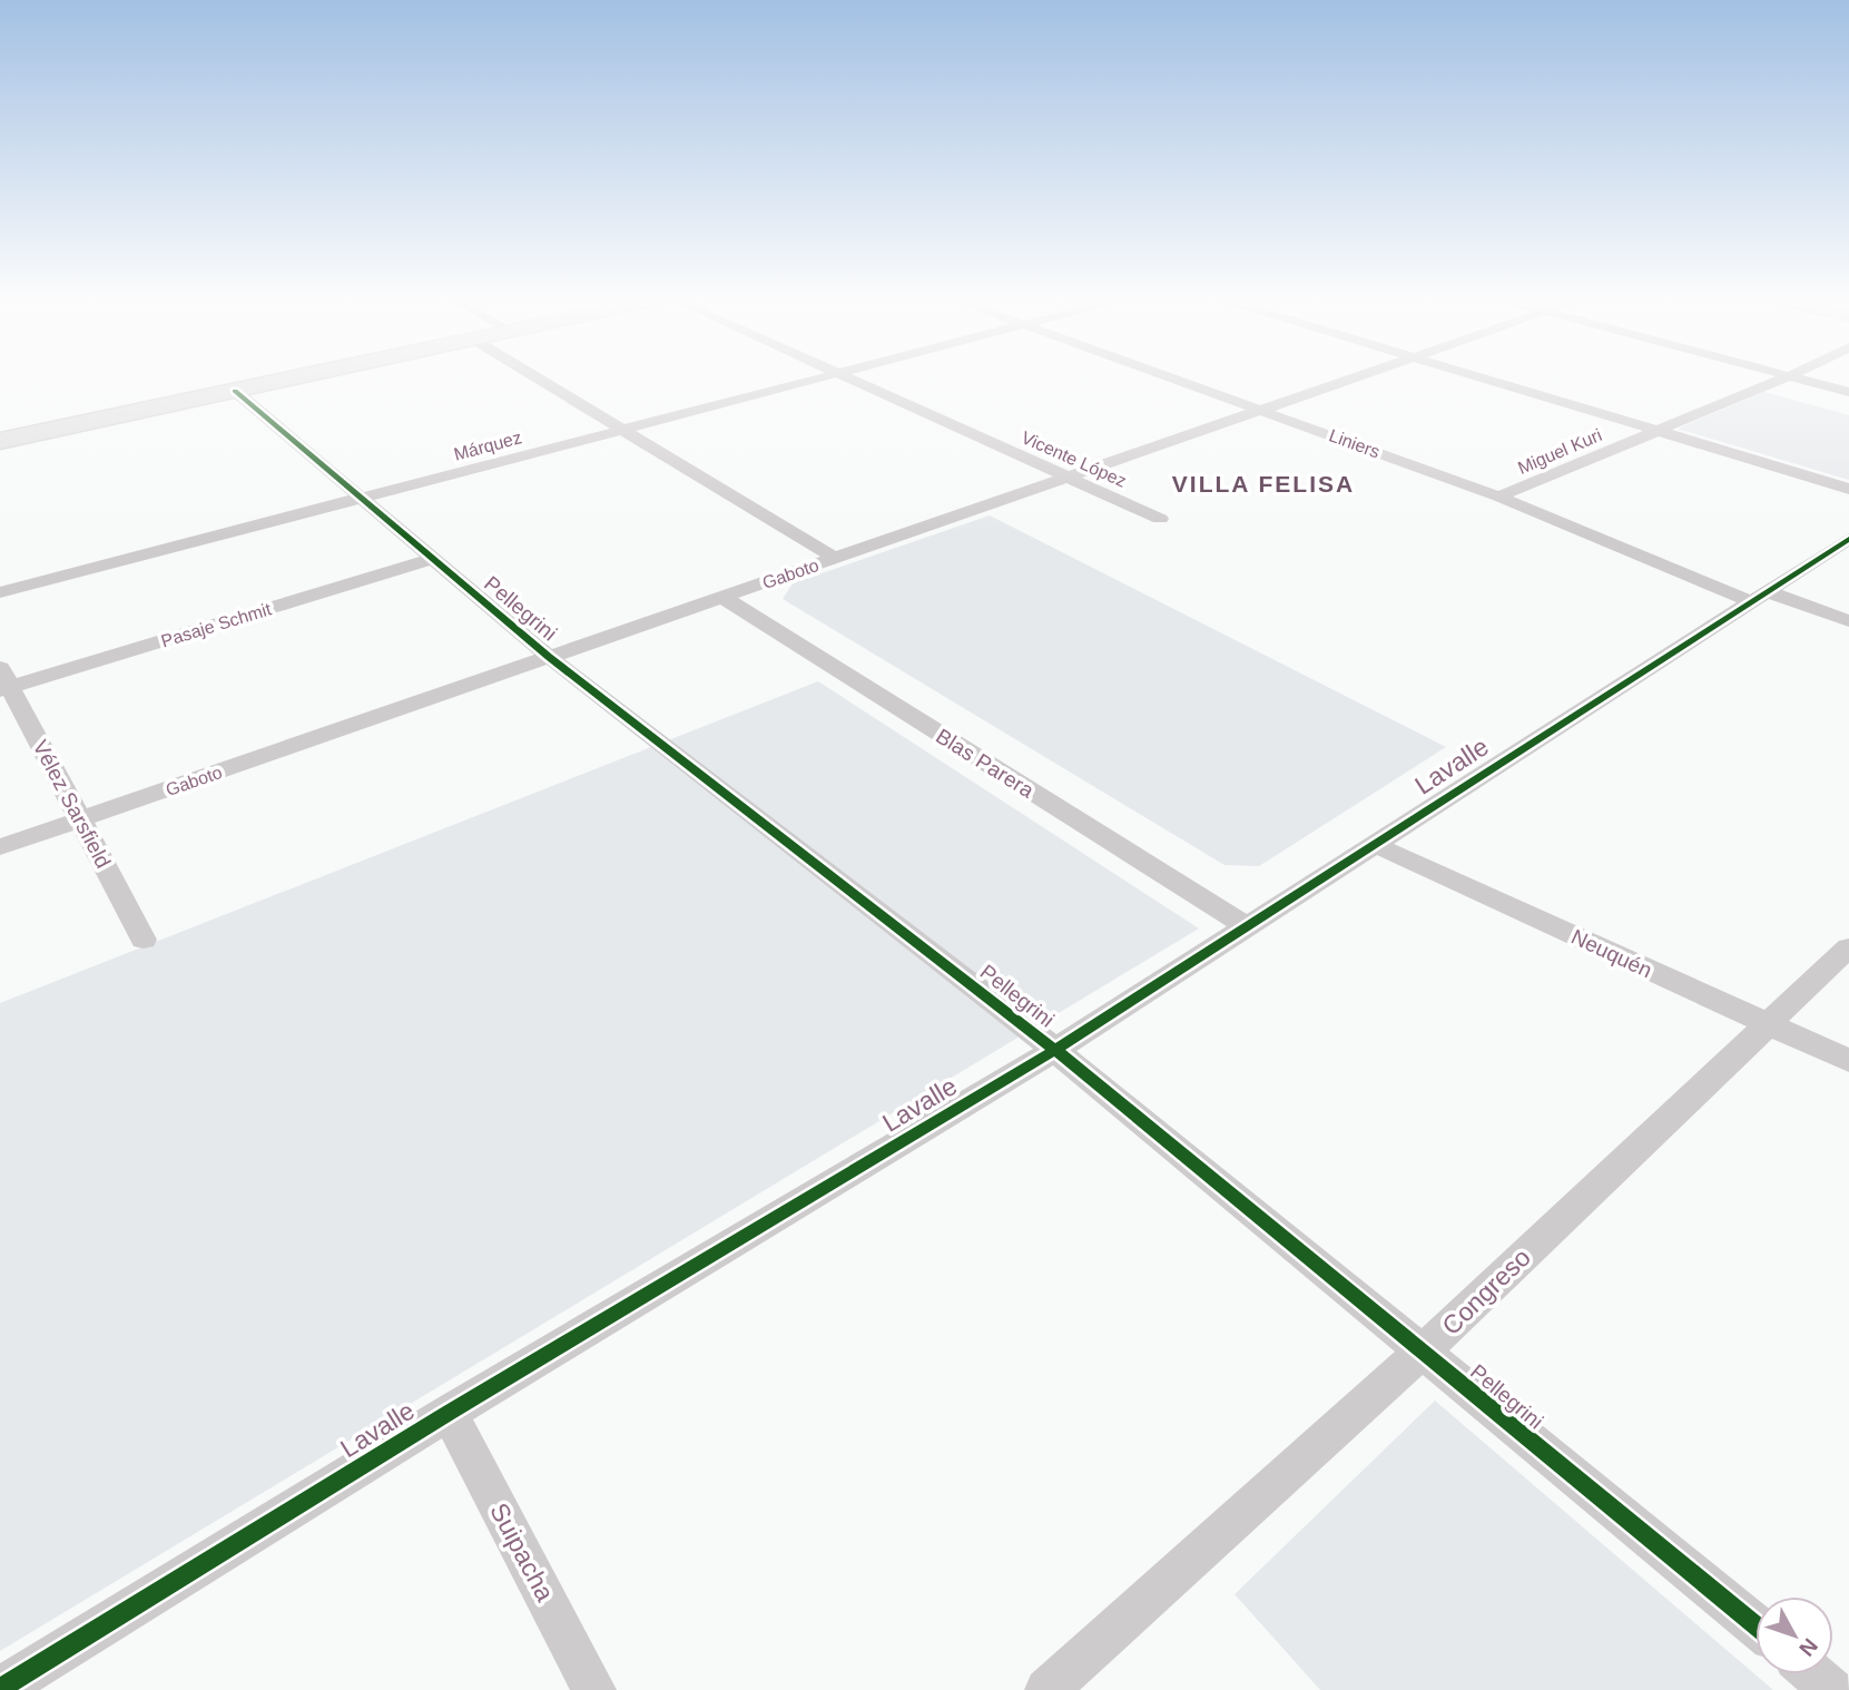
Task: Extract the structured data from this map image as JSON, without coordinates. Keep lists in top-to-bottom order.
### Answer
{
  "streets": {
    "street": [
      "Liniers",
      "Márquez",
      "Miguel Kuri",
      "Vicente López",
      "Gaboto",
      "Pellegrini",
      "Pasaje Schmit",
      "Blas Parera",
      "Lavalle",
      "Vélez Sarsfield",
      "Neuquén",
      "Congreso",
      "Suipacha"
    ]
  },
  "crossings": [
    ["Liniers", "Miguel Kuri"],
    ["Liniers", "Gaboto"],
    ["Liniers", "Lavalle"],
    ["Márquez", "Pellegrini"],
    ["Vicente López", "Gaboto"],
    ["Gaboto", "Pellegrini"],
    ["Gaboto", "Blas Parera"],
    ["Gaboto", "Vélez Sarsfield"],
    ["Pellegrini", "Pasaje Schmit"],
    ["Pellegrini", "Lavalle"],
    ["Pellegrini", "Congreso"],
    ["Pasaje Schmit", "Vélez Sarsfield"],
    ["Blas Parera", "Lavalle"],
    ["Lavalle", "Neuquén"],
    ["Lavalle", "Suipacha"],
    ["Neuquén", "Congreso"]
  ],
  "districts": ["VILLA FELISA"],
  "north": "bottom right"
}
